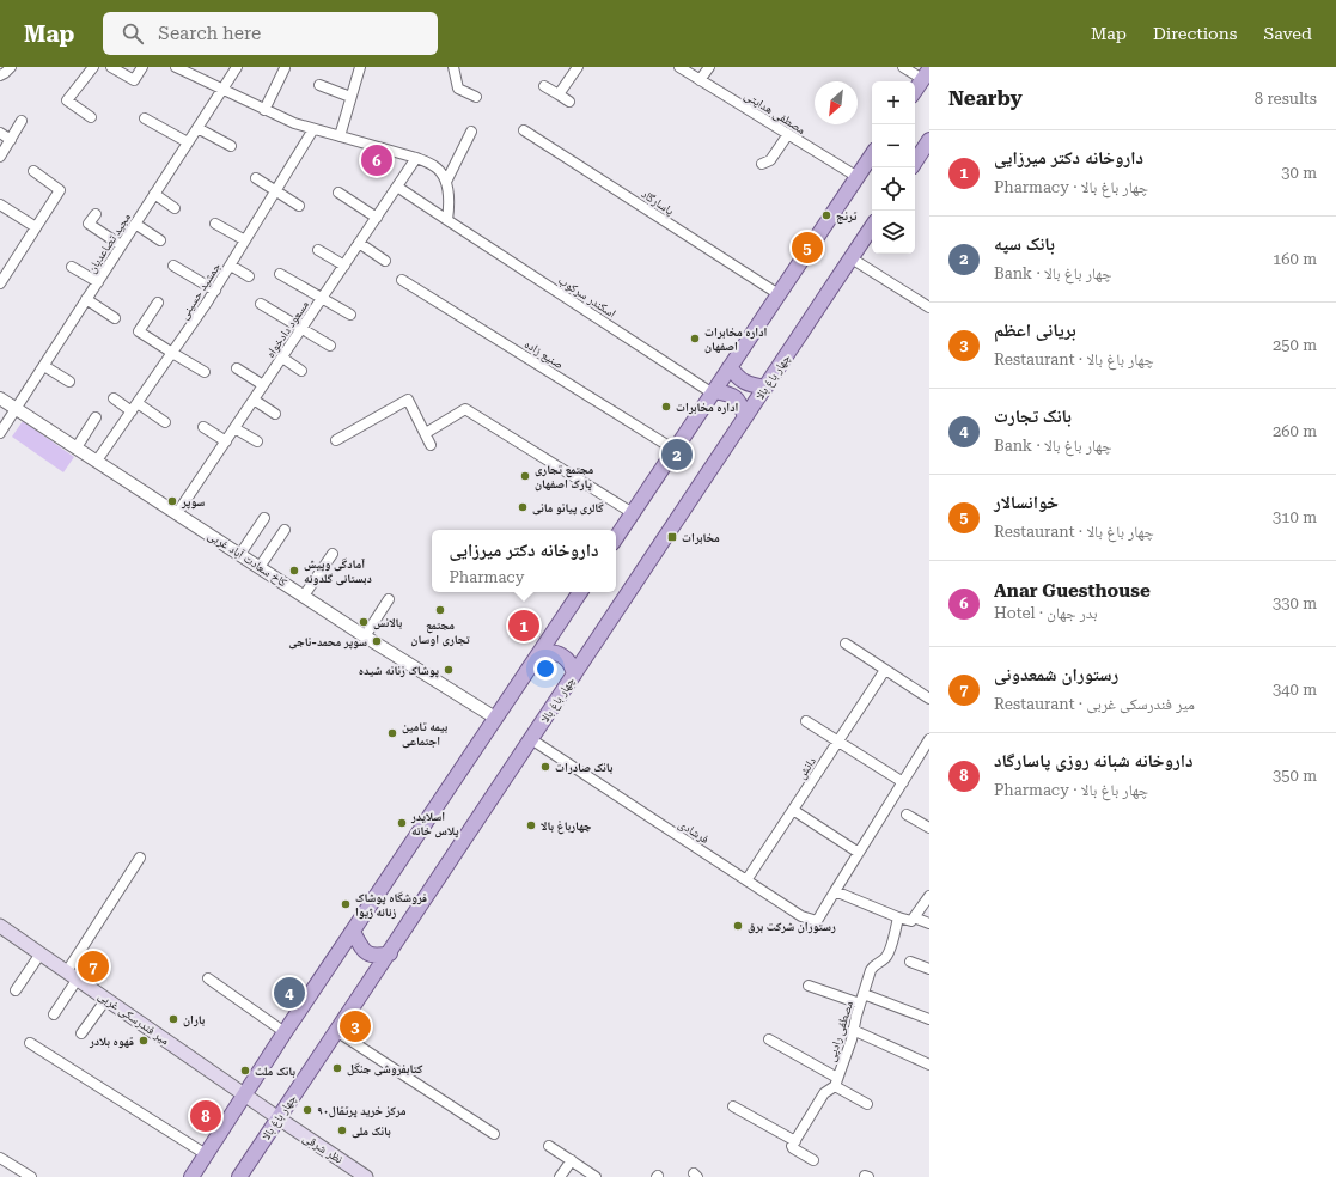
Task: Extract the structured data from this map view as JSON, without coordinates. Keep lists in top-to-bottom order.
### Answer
{
  "streets": {
    "main road": ["چهار باغ بالا", "میر فندرسکی غربی", "نظر شرقی"],
    "street": [
      "مصطفی هدایتی",
      "پاسارگاد",
      "مجید تصاعدیان",
      "جمشید حسینی",
      "اسکندر سرکوب",
      "مسعود دادخواه",
      "صنیع زاده",
      "کاخ سعادت آباد غربی",
      "دانش",
      "فرشادی",
      "مصطفی رادپی"
    ]
  },
  "crossings": [
    ["مجید تصاعدیان", "کاخ سعادت آباد غربی"],
    ["جمشید حسینی", "کاخ سعادت آباد غربی"],
    ["اسکندر سرکوب", "مسعود دادخواه"],
    ["مسعود دادخواه", "کاخ سعادت آباد غربی"],
    ["چهار باغ بالا", "فرشادی"],
    ["چهار باغ بالا", "میر فندرسکی غربی"],
    ["چهار باغ بالا", "نظر شرقی"],
    ["دانش", "فرشادی"],
    ["میر فندرسکی غربی", "نظر شرقی"]
  ],
  "places": {
    "other": [
      "ترنج",
      "اداره مخابرات اصفهان",
      "اداره مخابرات",
      "مجتمع تجاری پارک اصفهان",
      "سوپر",
      "گالری پیانو مانی",
      "آمادگی وپیش دبستانی گلدونه",
      "مجتمع تجاری اوسان",
      "بالانس",
      "سوپر محمد-ناجی",
      "پوشاک زنانه شیده",
      "بیمه تامین اجتماعی",
      "بانک صادرات",
      "اسلایدر پلاس خانه",
      "چهارباغ بالا",
      "فروشگاه پوشاک زنانه ژیوا",
      "رستوران شرکت برق",
      "باران",
      "قهوه بلادر",
      "کتابفروشی جنگل",
      "بانک ملت",
      "مرکز خرید پرتقال۹۰",
      "بانک ملی"
    ],
    "transit": ["مخابرات"]
  },
  "north": "bottom left",
  "page": {
    "header": "Map",
    "search": "Search here",
    "nav": ["Map", "Directions", "Saved"],
    "heading": ["Nearby", "8 results"],
    "map_buttons": ["+", "−"],
    "list": [
      {
        "mark": "1",
        "name": "داروخانه دکتر میرزایی",
        "note": "Pharmacy · چهار باغ بالا",
        "value": "30 m"
      },
      {
        "mark": "2",
        "name": "بانک سپه",
        "note": "Bank · چهار باغ بالا",
        "value": "160 m"
      },
      {
        "mark": "3",
        "name": "بریانی اعظم",
        "note": "Restaurant · چهار باغ بالا",
        "value": "250 m"
      },
      {
        "mark": "4",
        "name": "بانک تجارت",
        "note": "Bank · چهار باغ بالا",
        "value": "260 m"
      },
      {
        "mark": "5",
        "name": "خوانسالار",
        "note": "Restaurant · چهار باغ بالا",
        "value": "310 m"
      },
      {
        "mark": "6",
        "name": "Anar Guesthouse",
        "note": "Hotel · بدر جهان",
        "value": "330 m"
      },
      {
        "mark": "7",
        "name": "رستوران شمعدونی",
        "note": "Restaurant · میر فندرسکی غربی",
        "value": "340 m"
      },
      {
        "mark": "8",
        "name": "داروخانه شبانه روزی پاسارگاد",
        "note": "Pharmacy · چهار باغ بالا",
        "value": "350 m"
      }
    ],
    "pins": [
      "6",
      "5",
      "2",
      "1",
      "7",
      "4",
      "3",
      "8"
    ],
    "popup": ["داروخانه دکتر میرزایی", "Pharmacy"]
  }
}
